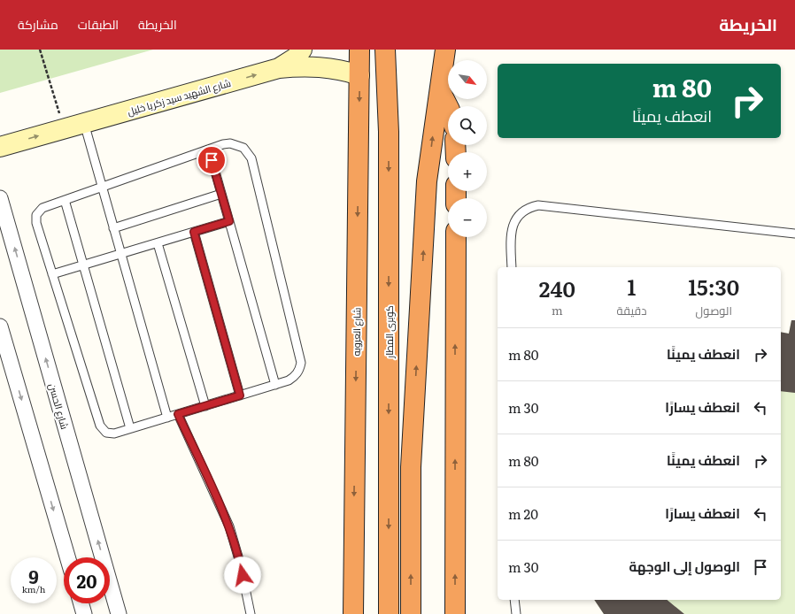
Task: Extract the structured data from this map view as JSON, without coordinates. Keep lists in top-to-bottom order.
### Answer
{
  "streets": {
    "highway": ["شارع العروبه", "كوبرى المطار"],
    "street": ["شارع الشهيد سيد زكريا خليل", "شارع الحسن"]
  },
  "crossings": [
    ["شارع الشهيد سيد زكريا خليل", "شارع العروبه"]
  ],
  "one_way": ["شارع الشهيد سيد زكريا خليل"],
  "north": "bottom right",
  "page": {
    "header": "الخريطة",
    "nav": ["الخريطة", "الطبقات", "مشاركة"],
    "map_buttons": ["+", "−"],
    "turn": ["80 m", "انعطف يمينًا"],
    "eta": [
      "15:30",
      "الوصول",
      "1",
      "دقيقة",
      "240",
      "m"
    ],
    "list": [
      {
        "name": "انعطف يمينًا",
        "value": "80 m"
      },
      {
        "name": "انعطف يسارًا",
        "value": "30 m"
      },
      {
        "name": "انعطف يمينًا",
        "value": "80 m"
      },
      {
        "name": "انعطف يسارًا",
        "value": "20 m"
      },
      {
        "name": "الوصول إلى الوجهة",
        "value": "30 m"
      }
    ],
    "speed": "9 km/h",
    "limit": "20"
  }
}
